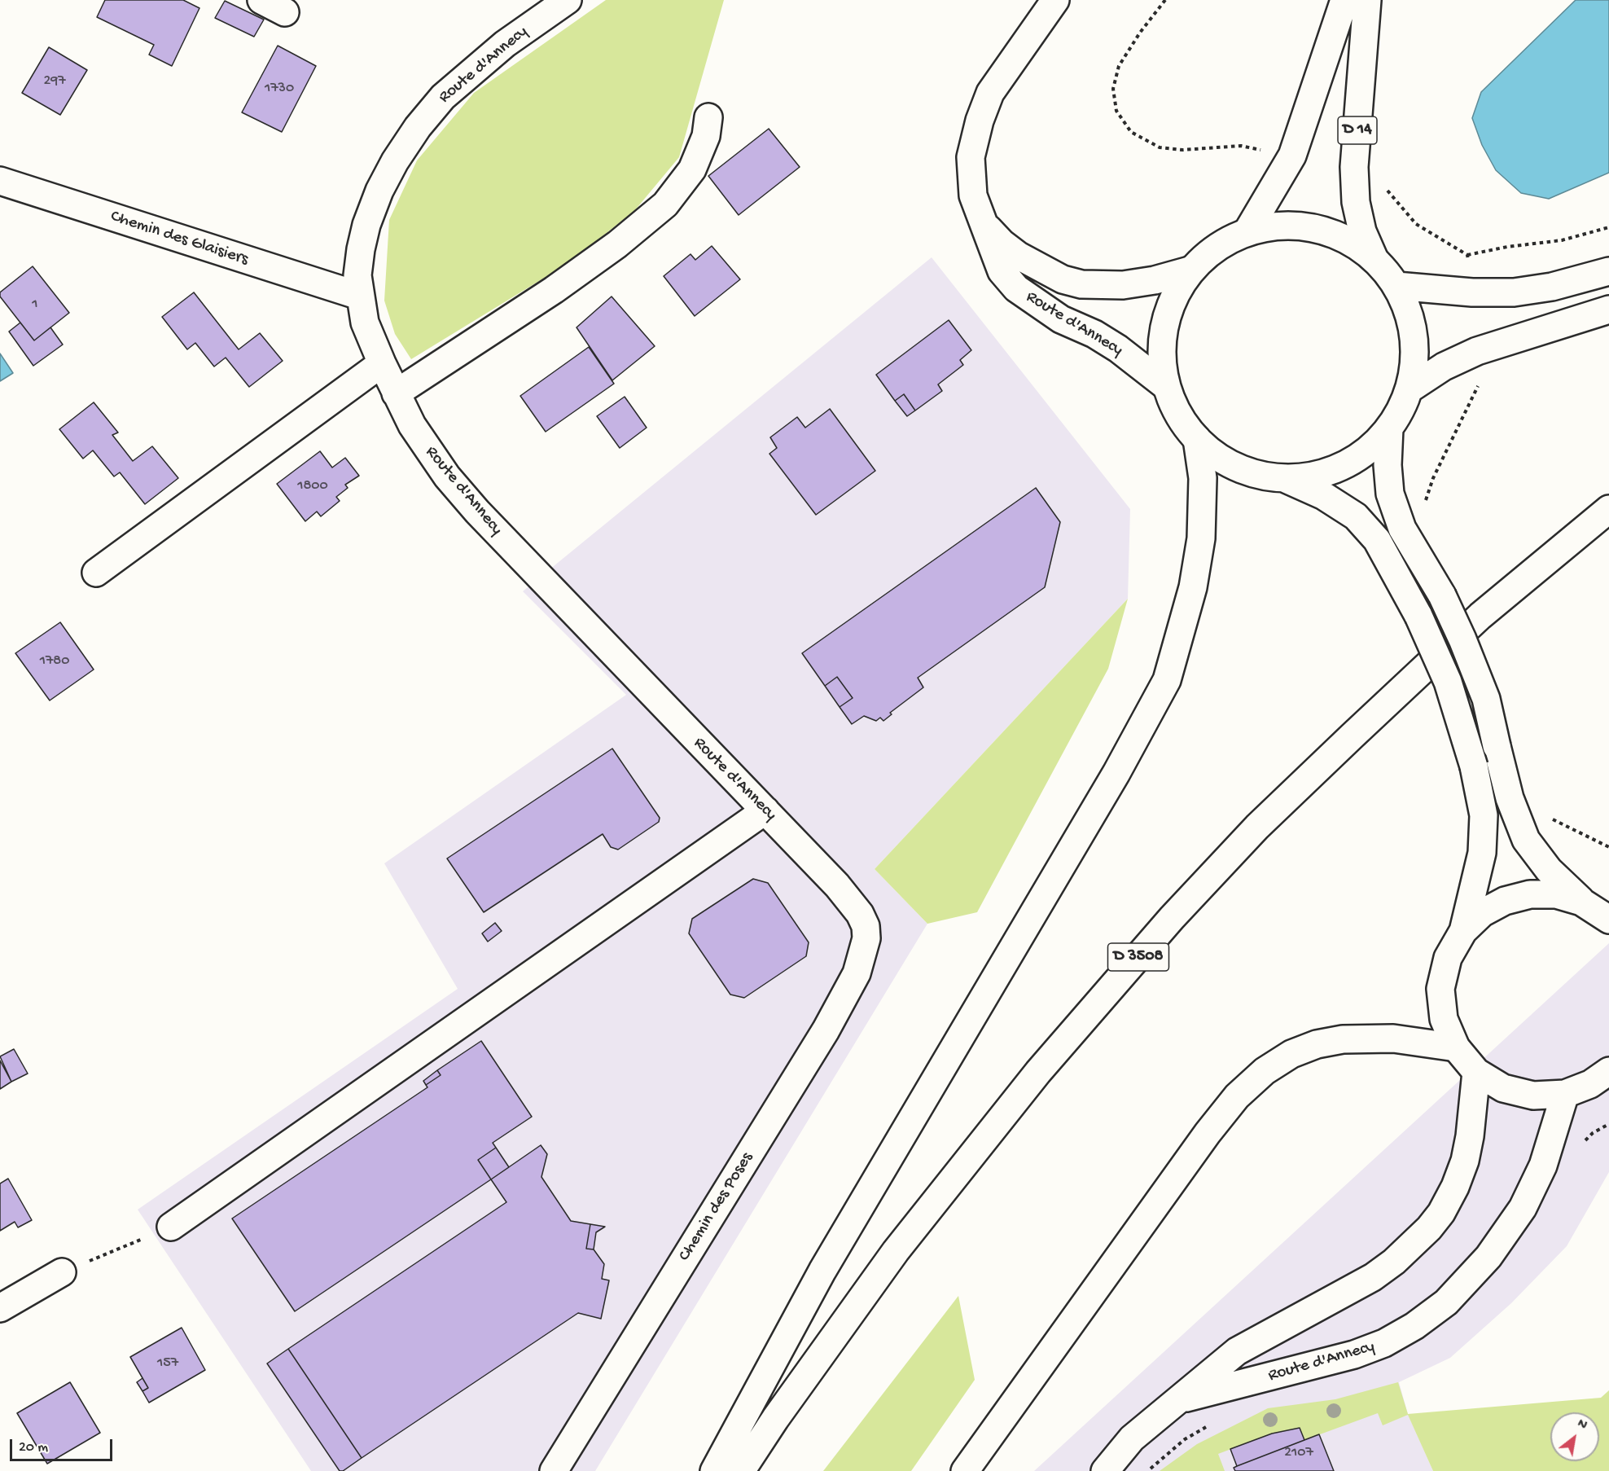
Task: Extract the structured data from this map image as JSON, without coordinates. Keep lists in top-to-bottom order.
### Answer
{
  "streets": {
    "main road": [
      "Route d'Annecy",
      "D 14",
      "Chemin des Glaisiers",
      "D 3508",
      "Chemin des Poses"
    ]
  },
  "crossings": [
    ["Route d'Annecy", "Chemin des Glaisiers"],
    ["Route d'Annecy", "Chemin des Poses"]
  ],
  "house_numbers": [
    "297",
    "1730",
    "1",
    "1800",
    "1780",
    "157",
    "2107"
  ],
  "scale_bar": "20 m",
  "north": "top right"
}
